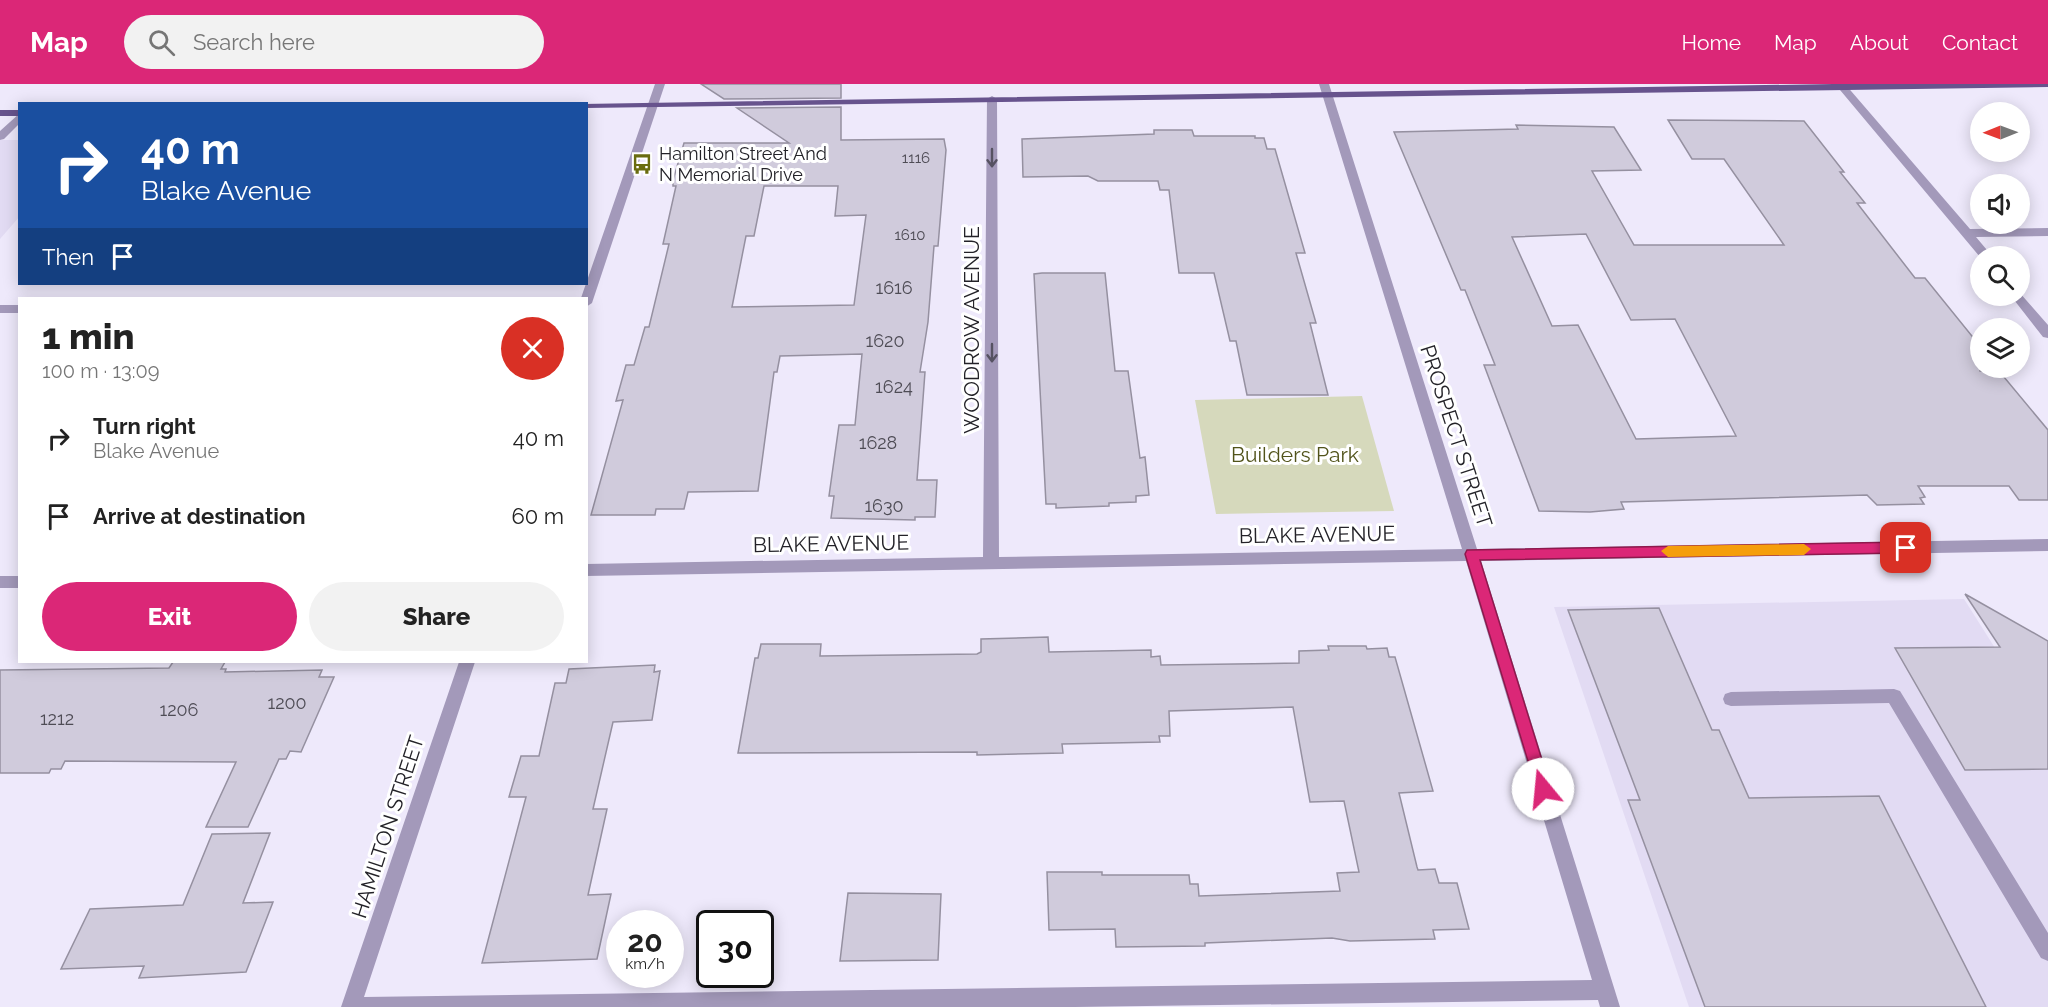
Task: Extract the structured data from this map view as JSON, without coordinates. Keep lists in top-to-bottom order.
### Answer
{
  "streets": {
    "street": [
      "WOODROW AVENUE",
      "PROSPECT STREET",
      "BLAKE AVENUE",
      "HAMILTON STREET"
    ]
  },
  "crossings": [
    ["WOODROW AVENUE", "BLAKE AVENUE"],
    ["PROSPECT STREET", "BLAKE AVENUE"]
  ],
  "one_way": ["WOODROW AVENUE"],
  "parks": ["Builders Park"],
  "places": {
    "bus stop": ["Hamilton Street And N Memorial Drive"]
  },
  "house_numbers": [
    "1116",
    "1610",
    "1616",
    "1620",
    "1624",
    "1628",
    "1630",
    "1200",
    "1206",
    "1212"
  ],
  "north": "left",
  "page": {
    "header": "Map",
    "search": "Search here",
    "nav": [
      "Home",
      "Map",
      "About",
      "Contact"
    ],
    "turn": ["40 m", "Blake Avenue"],
    "then": "Then",
    "heading": ["1 min", "100 m · 13:09"],
    "list": [
      {
        "name": "Turn right",
        "note": "Blake Avenue",
        "value": "40 m"
      },
      {
        "name": "Arrive at destination",
        "value": "60 m"
      }
    ],
    "buttons": ["Exit", "Share"],
    "speed": "20 km/h",
    "limit": "30"
  }
}
